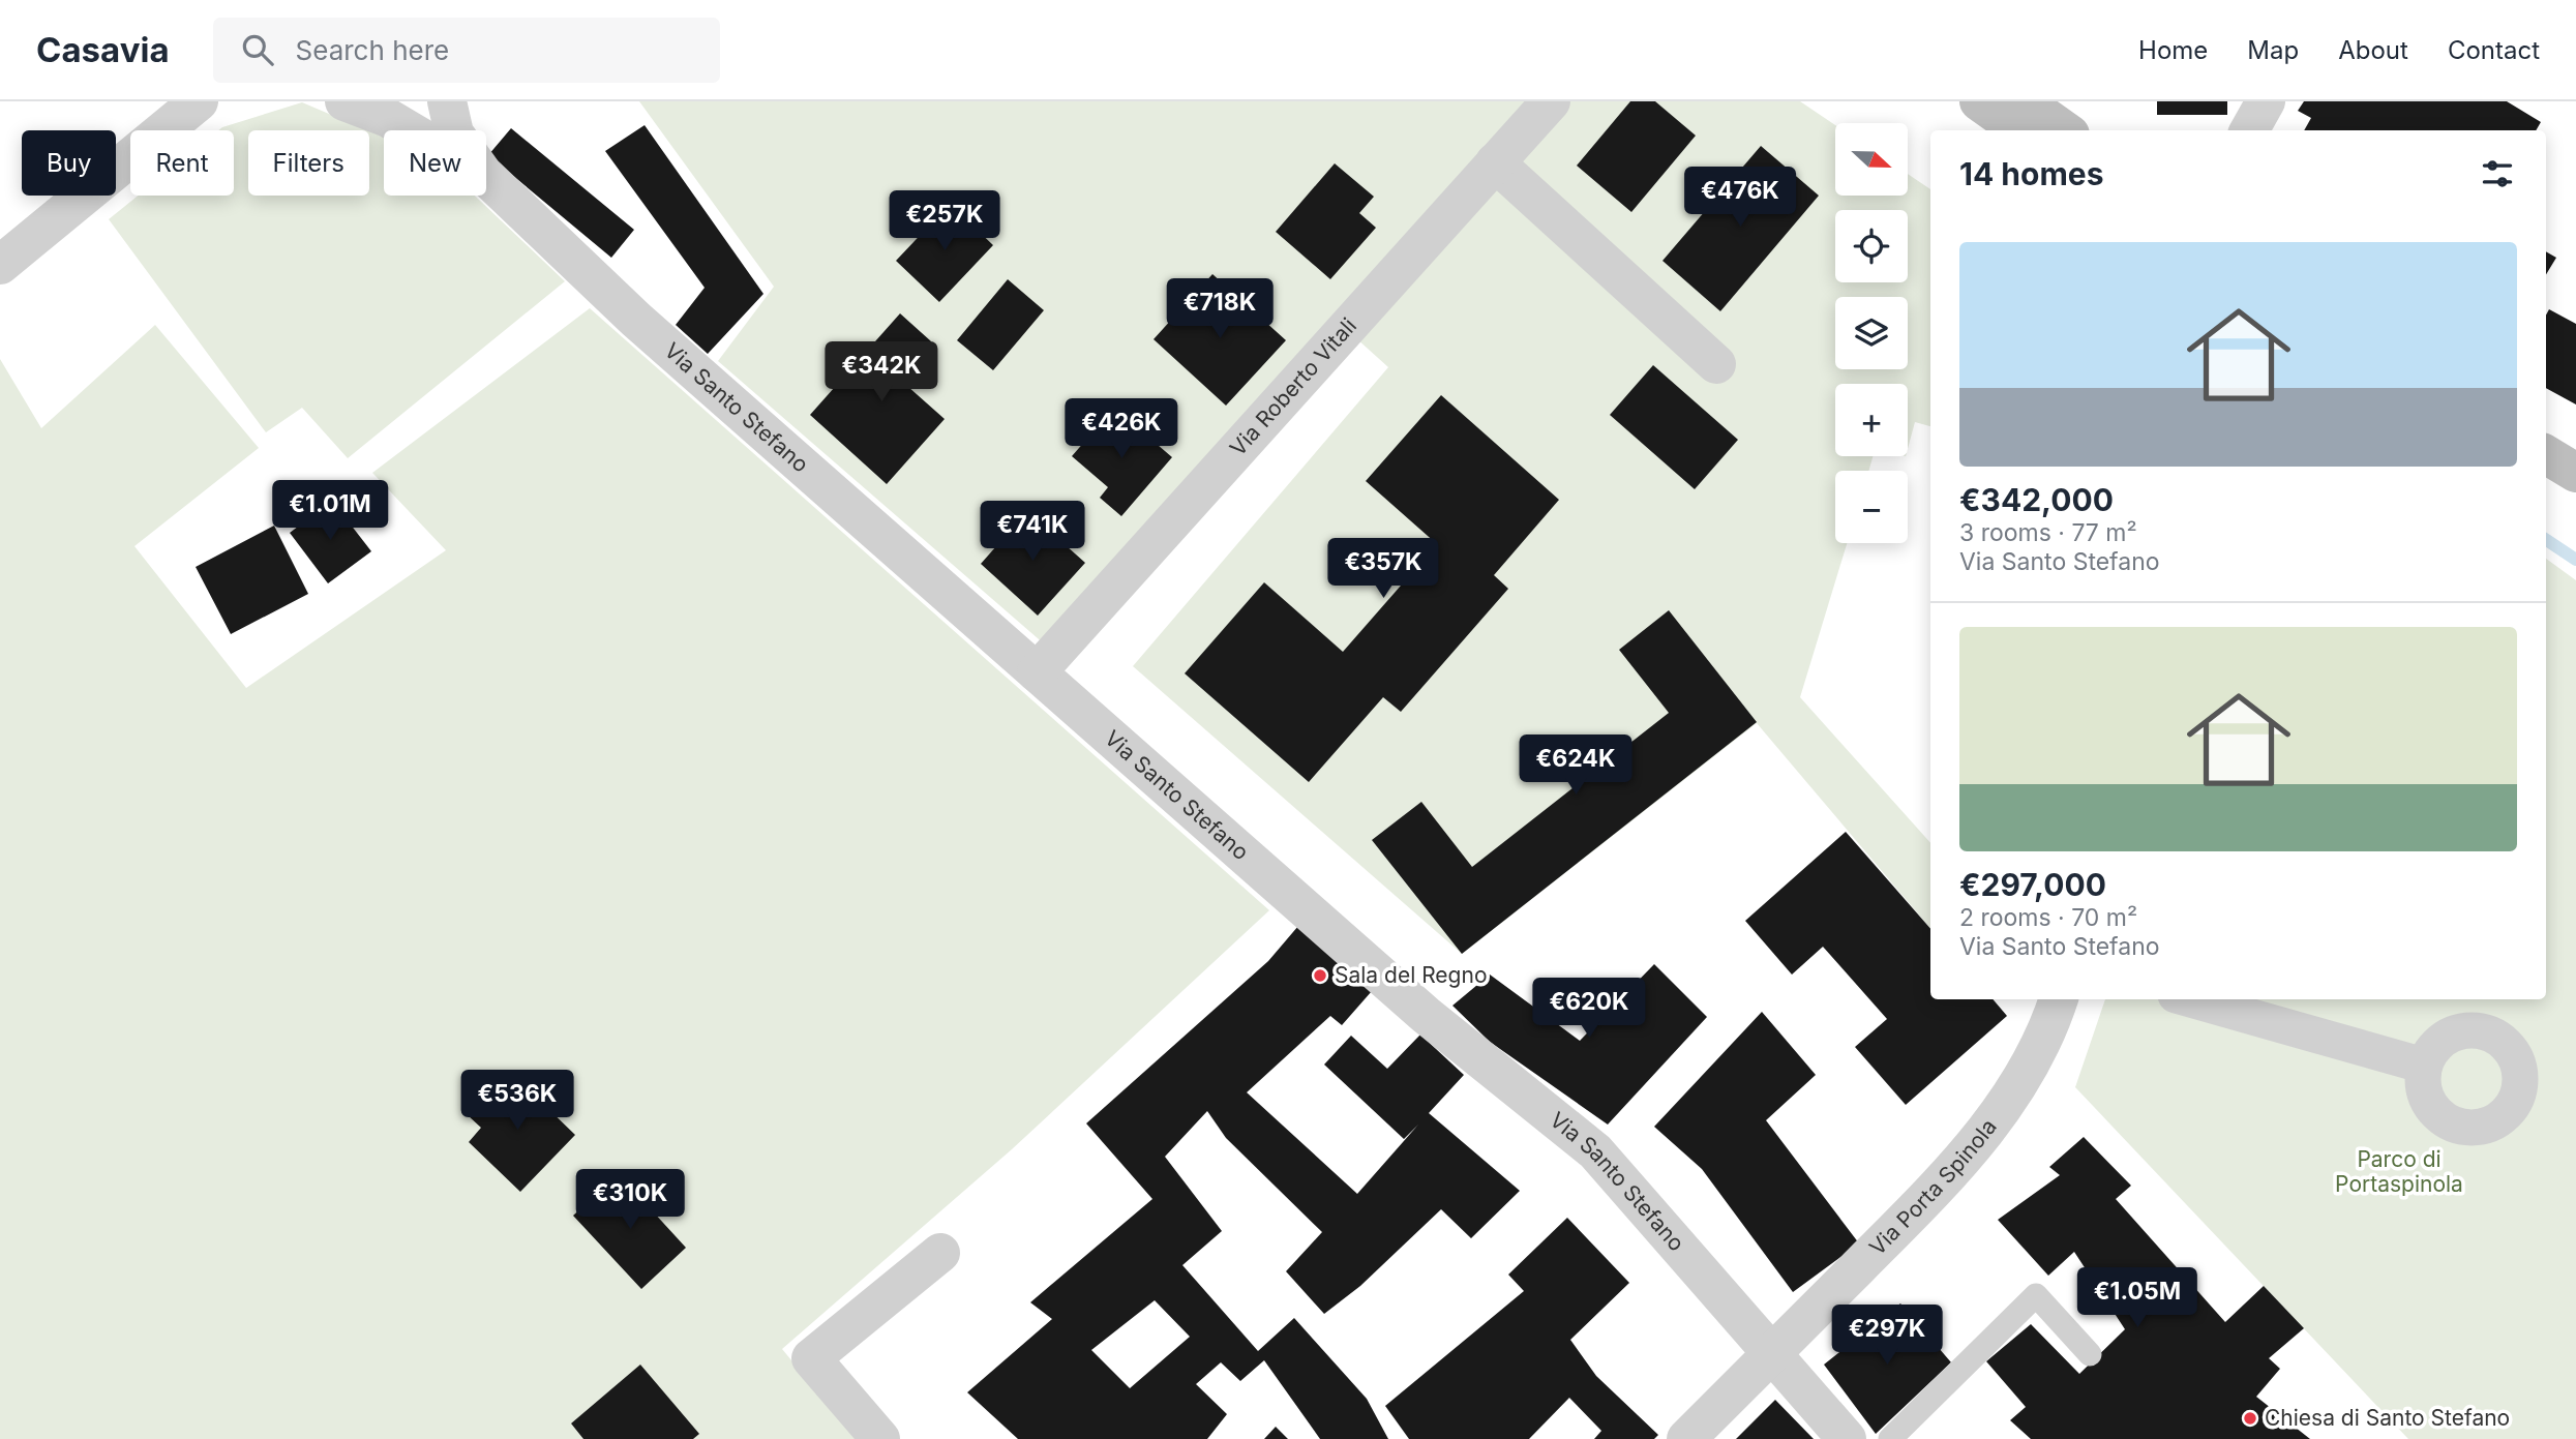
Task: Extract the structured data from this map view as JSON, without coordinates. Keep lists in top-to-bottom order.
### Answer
{
  "streets": {
    "street": ["Via Roberto Vitali", "Via Santo Stefano", "Via Porta Spinola"]
  },
  "crossings": [
    ["Via Roberto Vitali", "Via Santo Stefano"],
    ["Via Santo Stefano", "Via Porta Spinola"]
  ],
  "parks": ["Parco di Portaspinola"],
  "places": ["Sala del Regno", "Chiesa di Santo Stefano"],
  "north": "right",
  "page": {
    "header": "Casavia",
    "search": "Search here",
    "nav": [
      "Home",
      "Map",
      "About",
      "Contact"
    ],
    "map_buttons": ["+", "−"],
    "chip": [
      "Buy",
      "Rent",
      "Filters",
      "New"
    ],
    "heading": "14 homes",
    "price": [
      "€476K",
      "€257K",
      "€718K",
      "€342K",
      "€426K",
      "€1.01M",
      "€741K",
      "€357K",
      "€624K",
      "€620K",
      "€536K",
      "€310K",
      "€1.05M",
      "€297K"
    ],
    "list": [
      {
        "name": "€342,000",
        "note": "3 rooms · 77 m² · Via Santo Stefano"
      },
      {
        "name": "€297,000",
        "note": "2 rooms · 70 m² · Via Santo Stefano"
      }
    ]
  }
}
